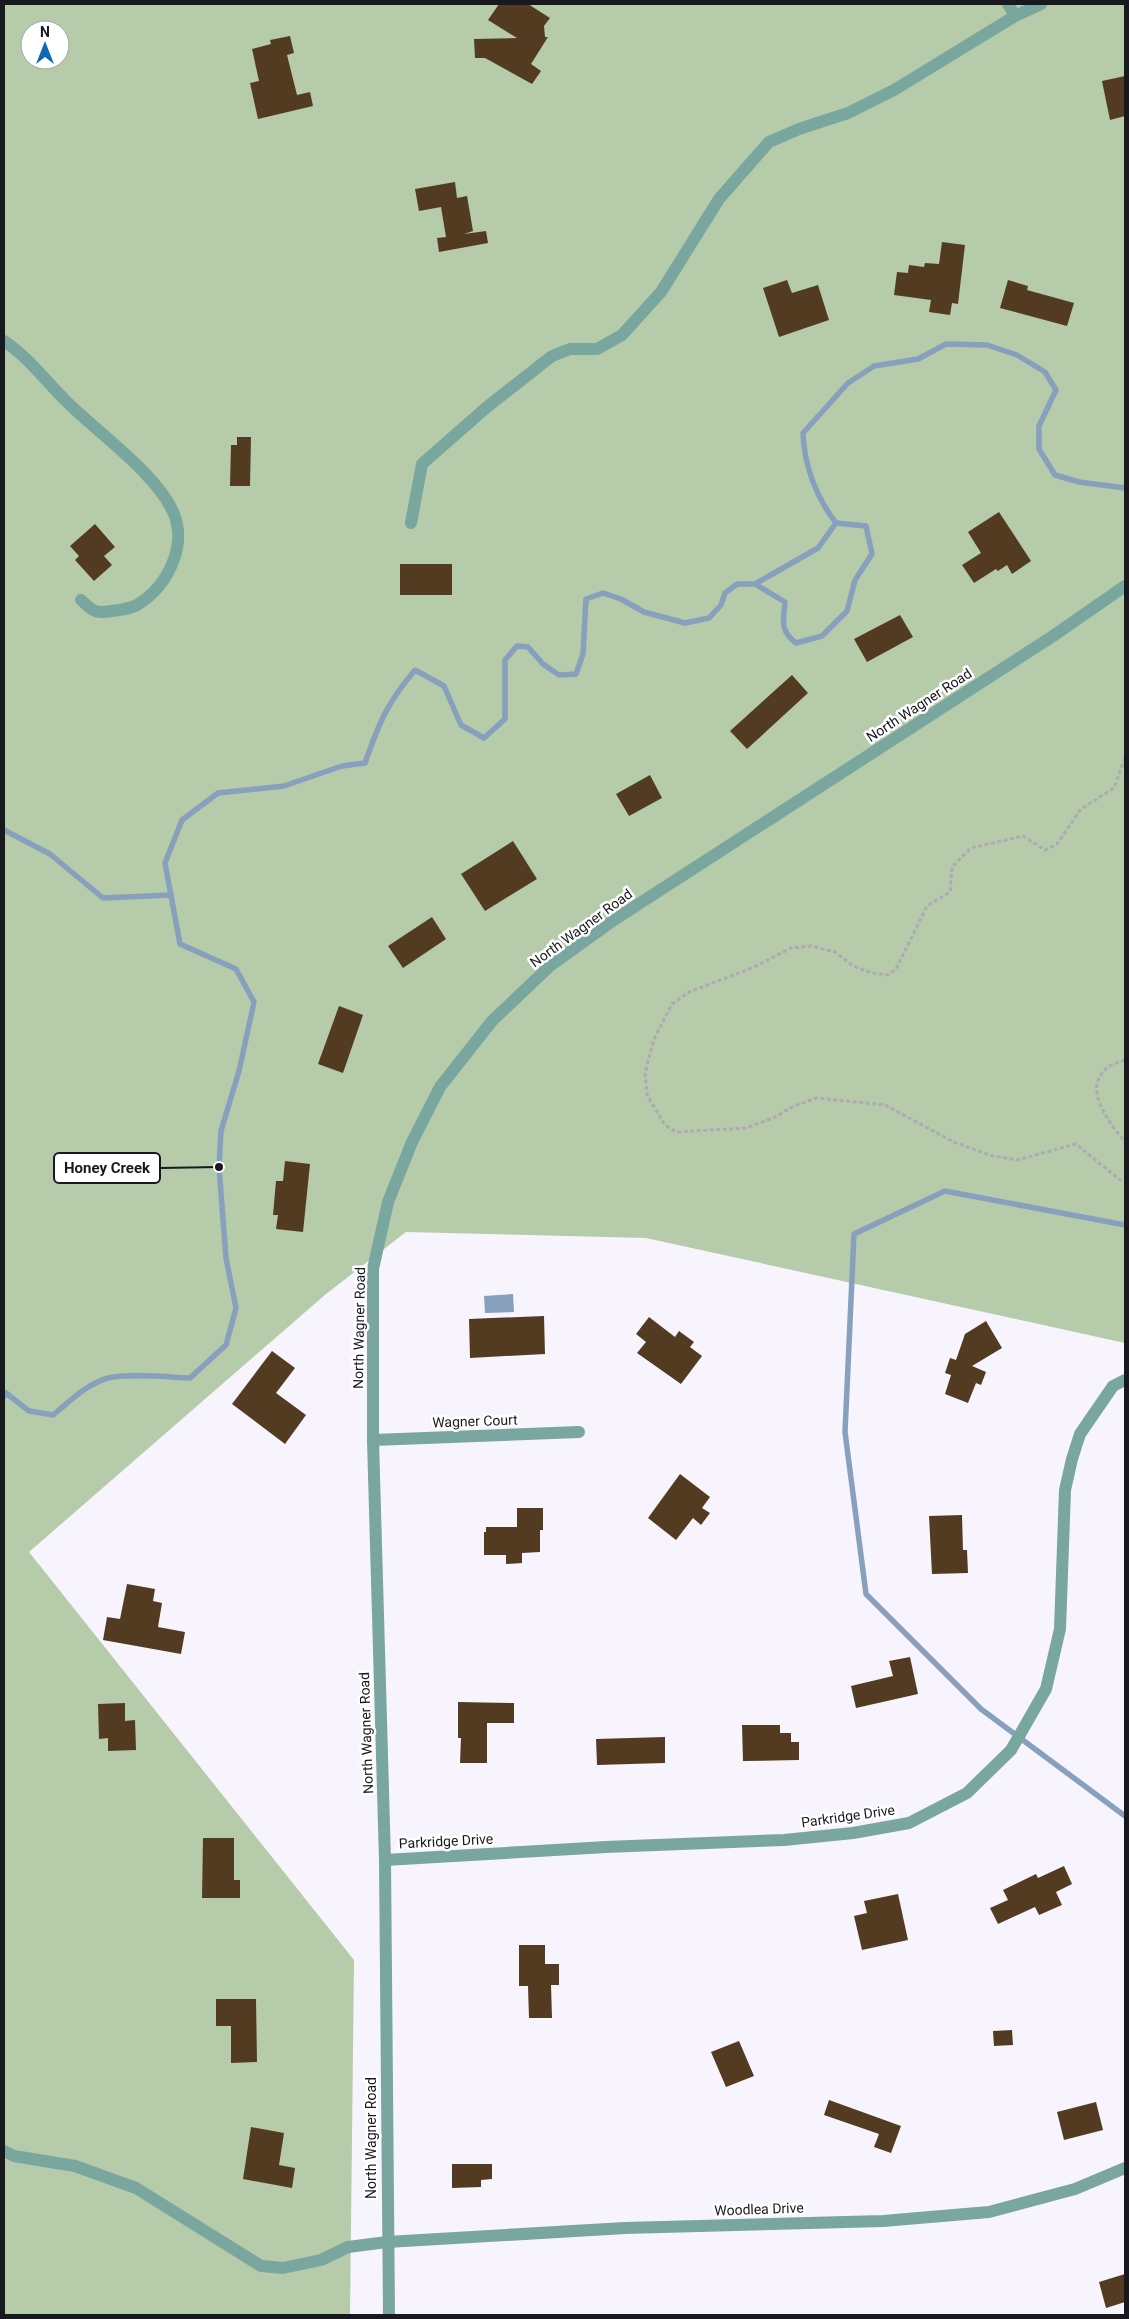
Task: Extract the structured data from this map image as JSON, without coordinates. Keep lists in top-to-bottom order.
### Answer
{
  "streets": {
    "street": [
      "North Wagner Road",
      "Wagner Court",
      "Parkridge Drive",
      "Woodlea Drive"
    ]
  },
  "crossings": [
    ["North Wagner Road", "Wagner Court"],
    ["North Wagner Road", "Parkridge Drive"],
    ["North Wagner Road", "Woodlea Drive"]
  ],
  "places": ["Honey Creek"],
  "north": "top"
}
